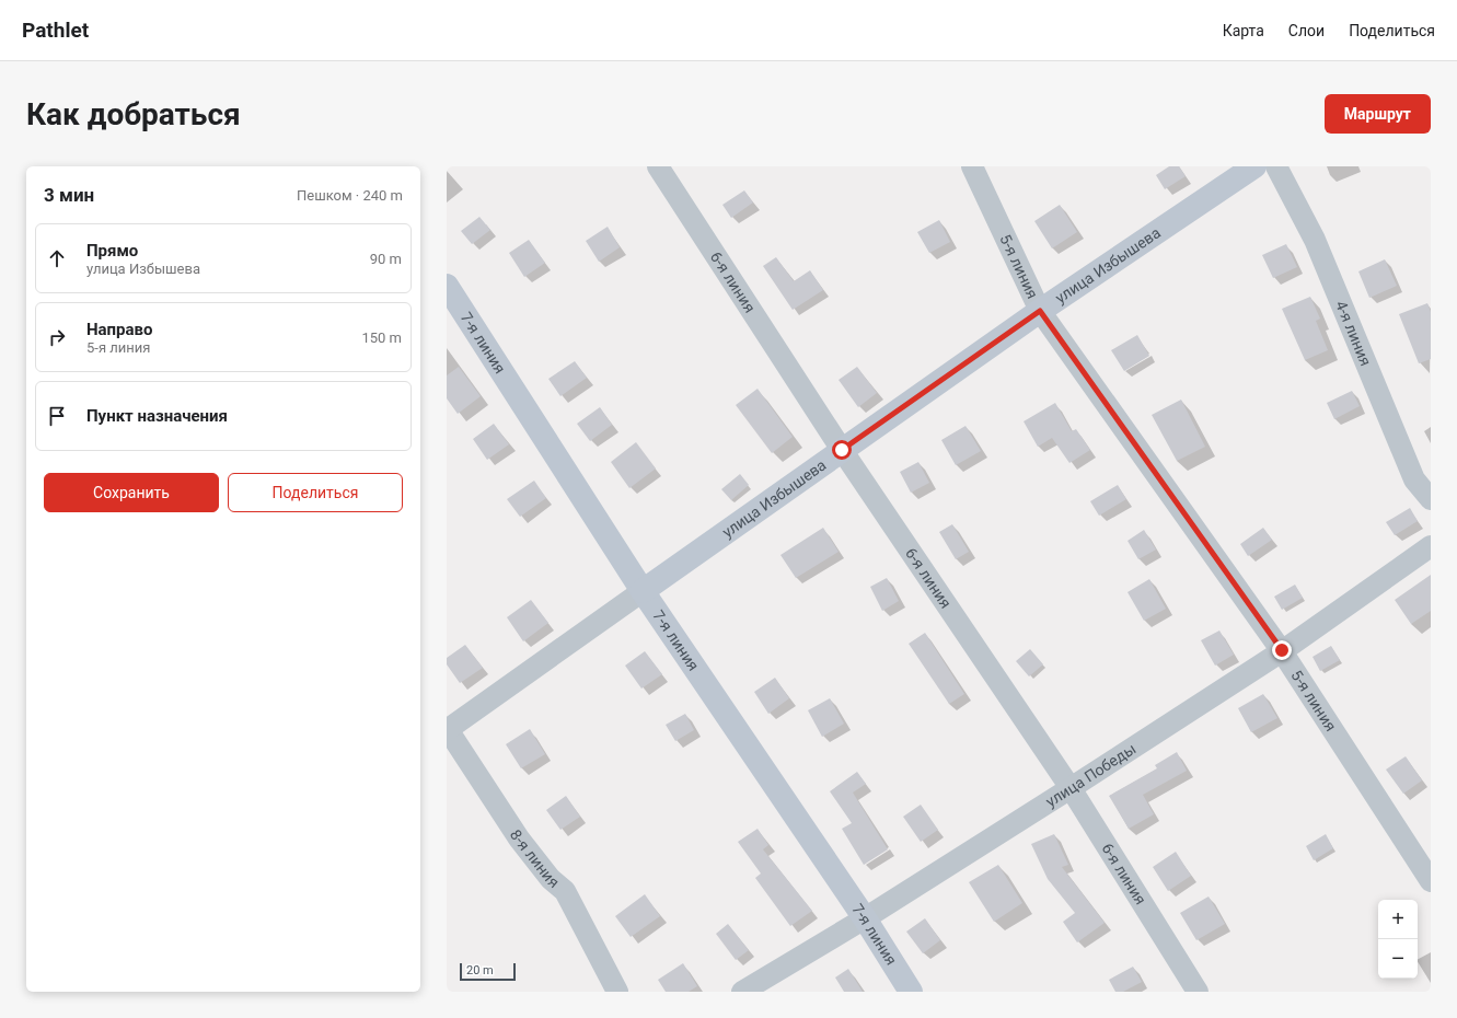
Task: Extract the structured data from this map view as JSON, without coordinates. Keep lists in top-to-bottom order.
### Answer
{
  "streets": {
    "main road": ["улица Избышева", "7-я линия"],
    "street": [
      "5-я линия",
      "6-я линия",
      "4-я линия",
      "улица Победы",
      "8-я линия"
    ]
  },
  "crossings": [
    ["улица Избышева", "5-я линия"],
    ["улица Избышева", "6-я линия"],
    ["улица Избышева", "7-я линия"],
    ["улица Избышева", "8-я линия"],
    ["5-я линия", "улица Победы"],
    ["6-я линия", "улица Победы"],
    ["7-я линия", "улица Победы"]
  ],
  "scale_bar": "20 m",
  "page": {
    "header": "Pathlet",
    "nav": ["Карта", "Слои", "Поделиться"],
    "buttons": [
      "Маршрут",
      ["Сохранить", "Поделиться"]
    ],
    "title": "Как добраться",
    "heading": ["3 мин", "Пешком · 240 m"],
    "list": [
      ["Прямо", "улица Избышева", "90 m"],
      ["Направо", "5-я линия", "150 m"],
      "Пункт назначения"
    ],
    "map_buttons": ["+", "−"],
    "scale": "20 m"
  }
}
